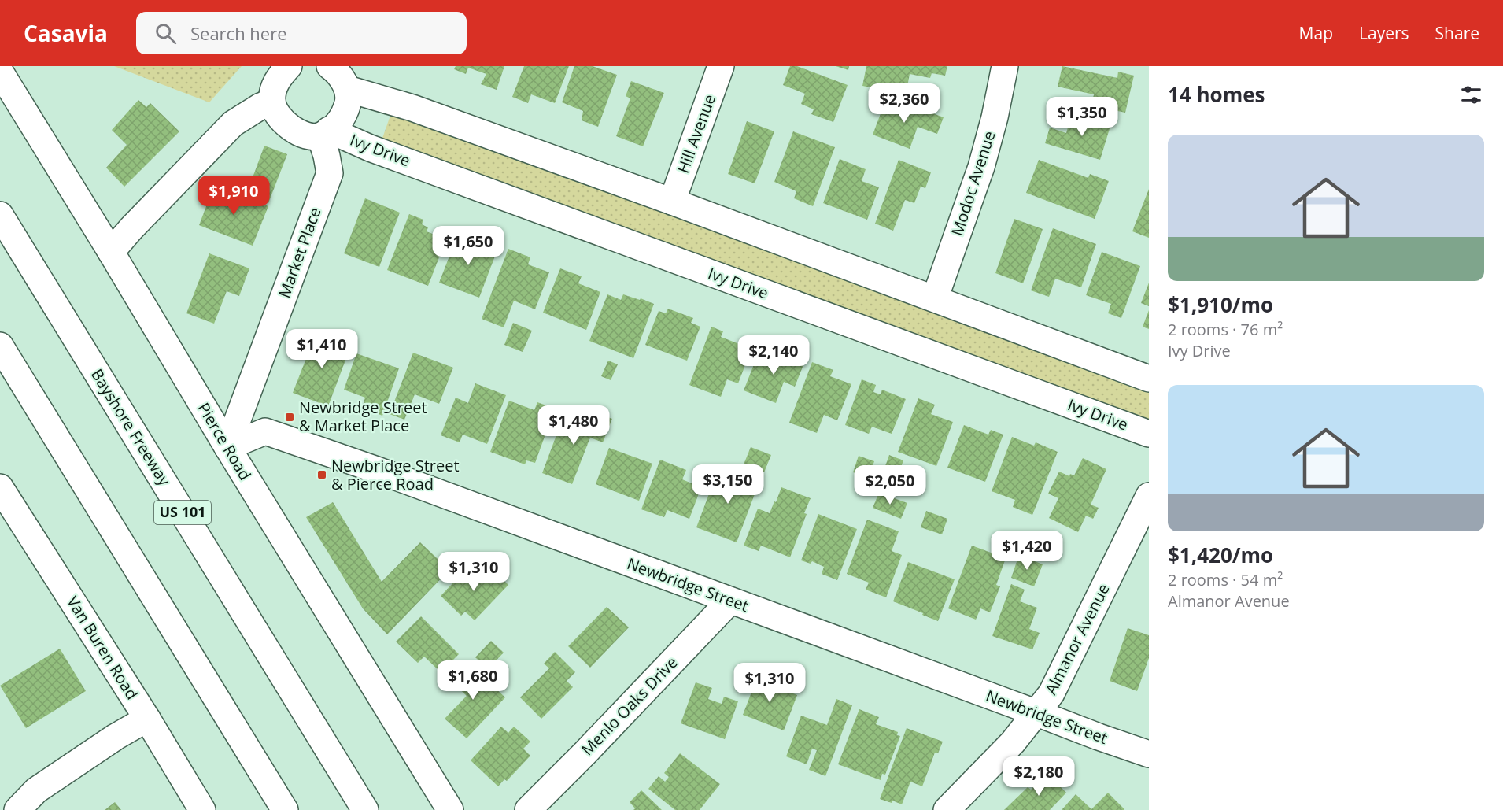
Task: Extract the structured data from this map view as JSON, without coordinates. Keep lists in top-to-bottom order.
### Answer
{
  "streets": {
    "main road": [
      "Hill Avenue",
      "Ivy Drive",
      "Modoc Avenue",
      "Market Place",
      "Bayshore Freeway",
      "Pierce Road",
      "US 101",
      "Newbridge Street",
      "Almanor Avenue",
      "Van Buren Road",
      "Menlo Oaks Drive"
    ]
  },
  "crossings": [
    ["Ivy Drive", "Market Place"],
    ["Market Place", "Pierce Road"],
    ["Market Place", "Newbridge Street"],
    ["Pierce Road", "Newbridge Street"],
    ["Newbridge Street", "Almanor Avenue"],
    ["Newbridge Street", "Menlo Oaks Drive"]
  ],
  "places": {
    "transit": ["Newbridge Street & Market Place", "Newbridge Street & Pierce Road"]
  },
  "page": {
    "header": "Casavia",
    "search": "Search here",
    "nav": ["Map", "Layers", "Share"],
    "heading": "14 homes",
    "price": [
      "$2,360",
      "$1,350",
      "$1,910",
      "$1,650",
      "$1,410",
      "$2,140",
      "$1,480",
      "$3,150",
      "$2,050",
      "$1,420",
      "$1,310",
      "$1,680",
      "$1,310",
      "$2,180"
    ],
    "list": [
      {
        "name": "$1,910/mo",
        "note": "2 rooms · 76 m² · Ivy Drive"
      },
      {
        "name": "$1,420/mo",
        "note": "2 rooms · 54 m² · Almanor Avenue"
      }
    ]
  }
}
